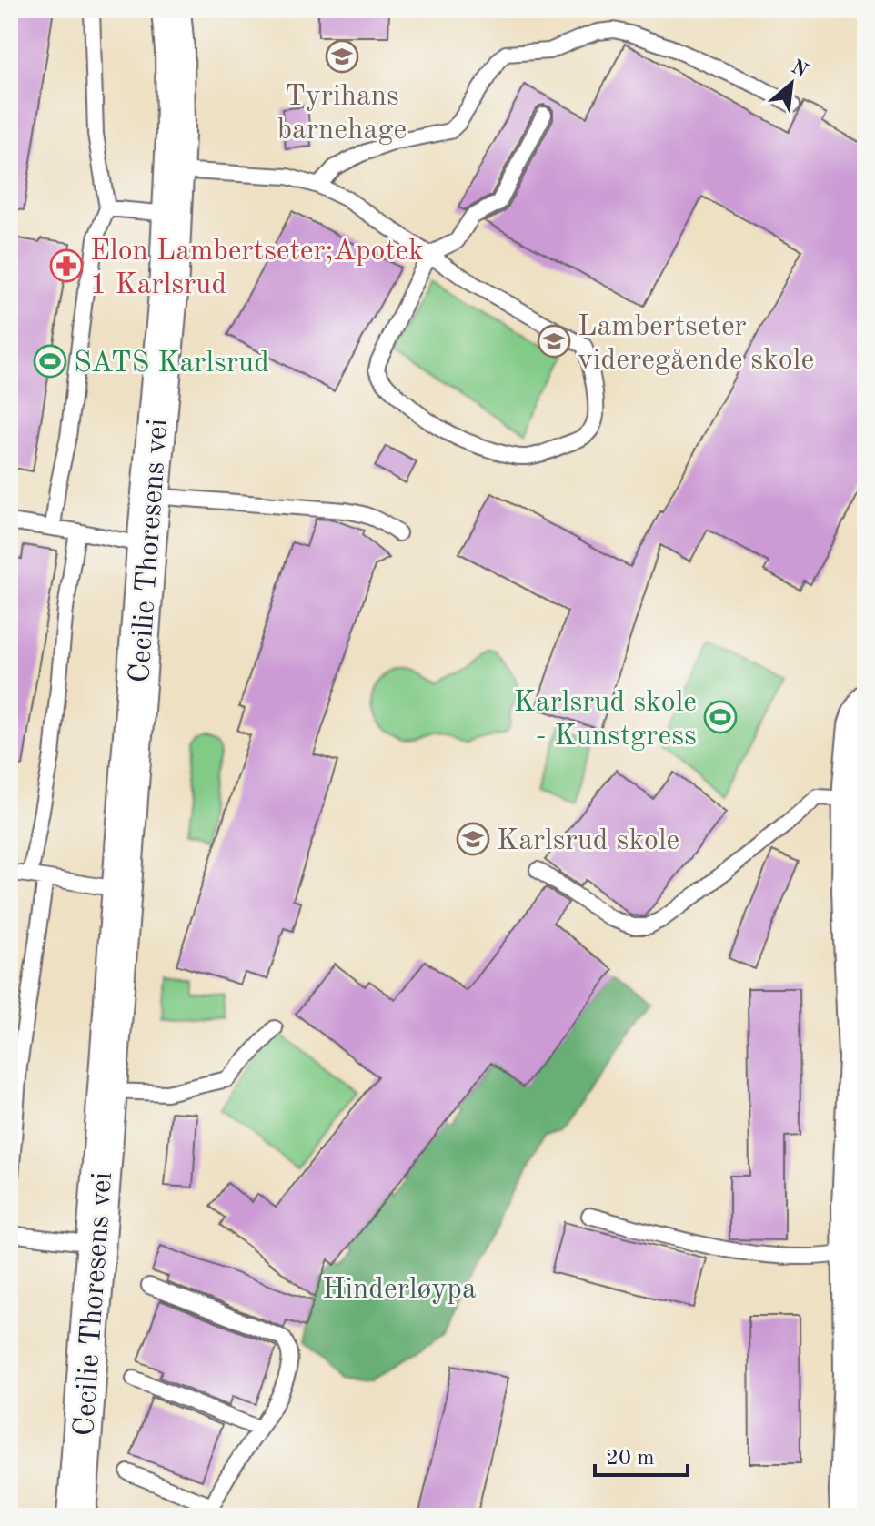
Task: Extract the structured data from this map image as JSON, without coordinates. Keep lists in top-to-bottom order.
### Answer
{
  "streets": {
    "street": ["Cecilie Thoresens vei"]
  },
  "parks": ["Hinderløypa"],
  "places": {
    "school or university": ["Tyrihans barnehage", "Lambertseter videregående skole", "Karlsrud skole"],
    "pharmacy": ["Elon Lambertseter;Apotek 1 Karlsrud"],
    "sports": ["SATS Karlsrud", "Karlsrud skole - Kunstgress"]
  },
  "scale_bar": "20 m",
  "north": "top right"
}
